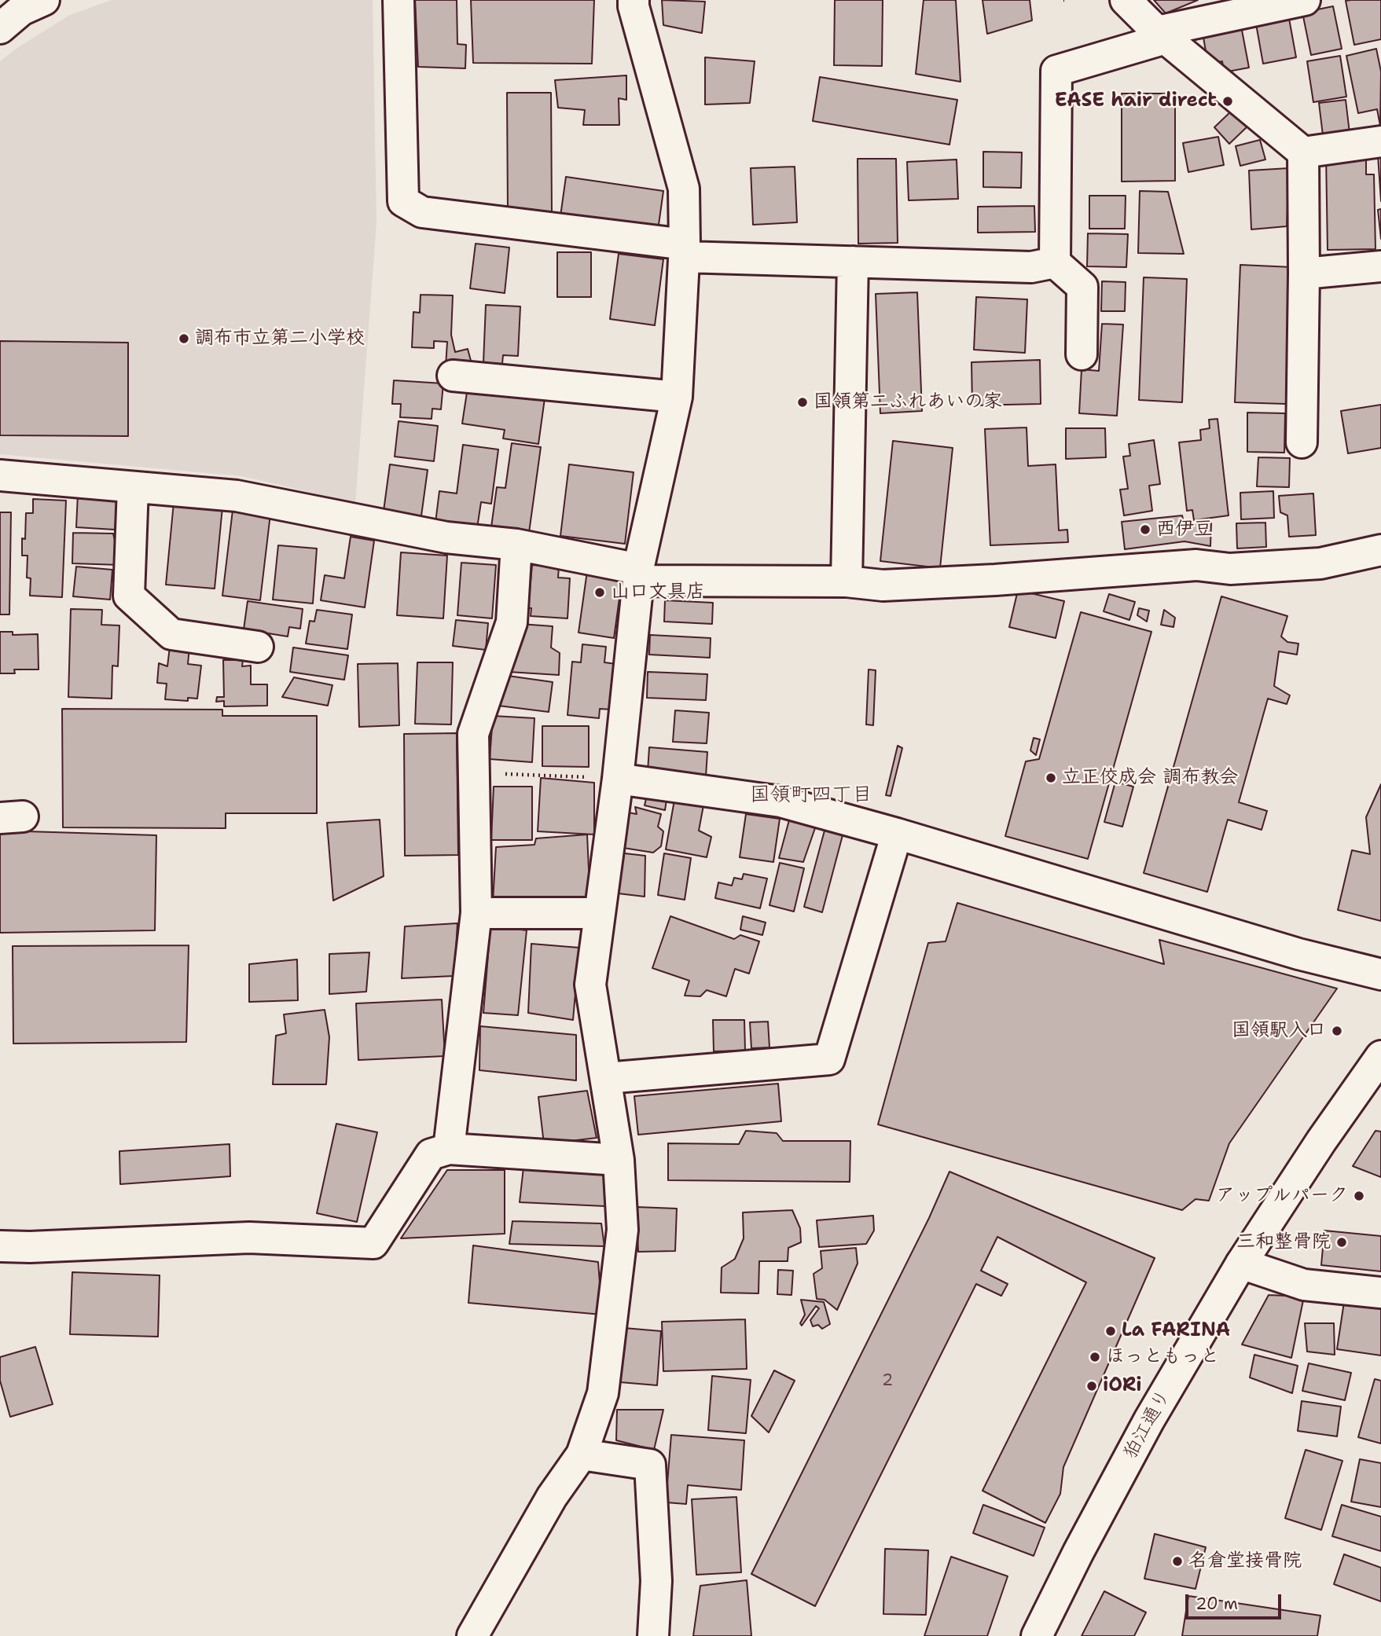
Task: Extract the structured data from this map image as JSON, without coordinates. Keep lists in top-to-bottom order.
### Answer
{
  "streets": {
    "street": ["狛江通り"]
  },
  "districts": ["国領町四丁目"],
  "places": [
    "EASE hair direct",
    "調布市立第二小学校",
    "国領第二ふれあいの家",
    "西伊豆",
    "山口文具店",
    "立正佼成会 調布教会",
    "国領駅入口",
    "アップルパーク",
    "三和整骨院",
    "La FARINA",
    "ほっともっと",
    "iORi",
    "名倉堂接骨院"
  ],
  "house_numbers": ["2"],
  "scale_bar": "20 m"
}
